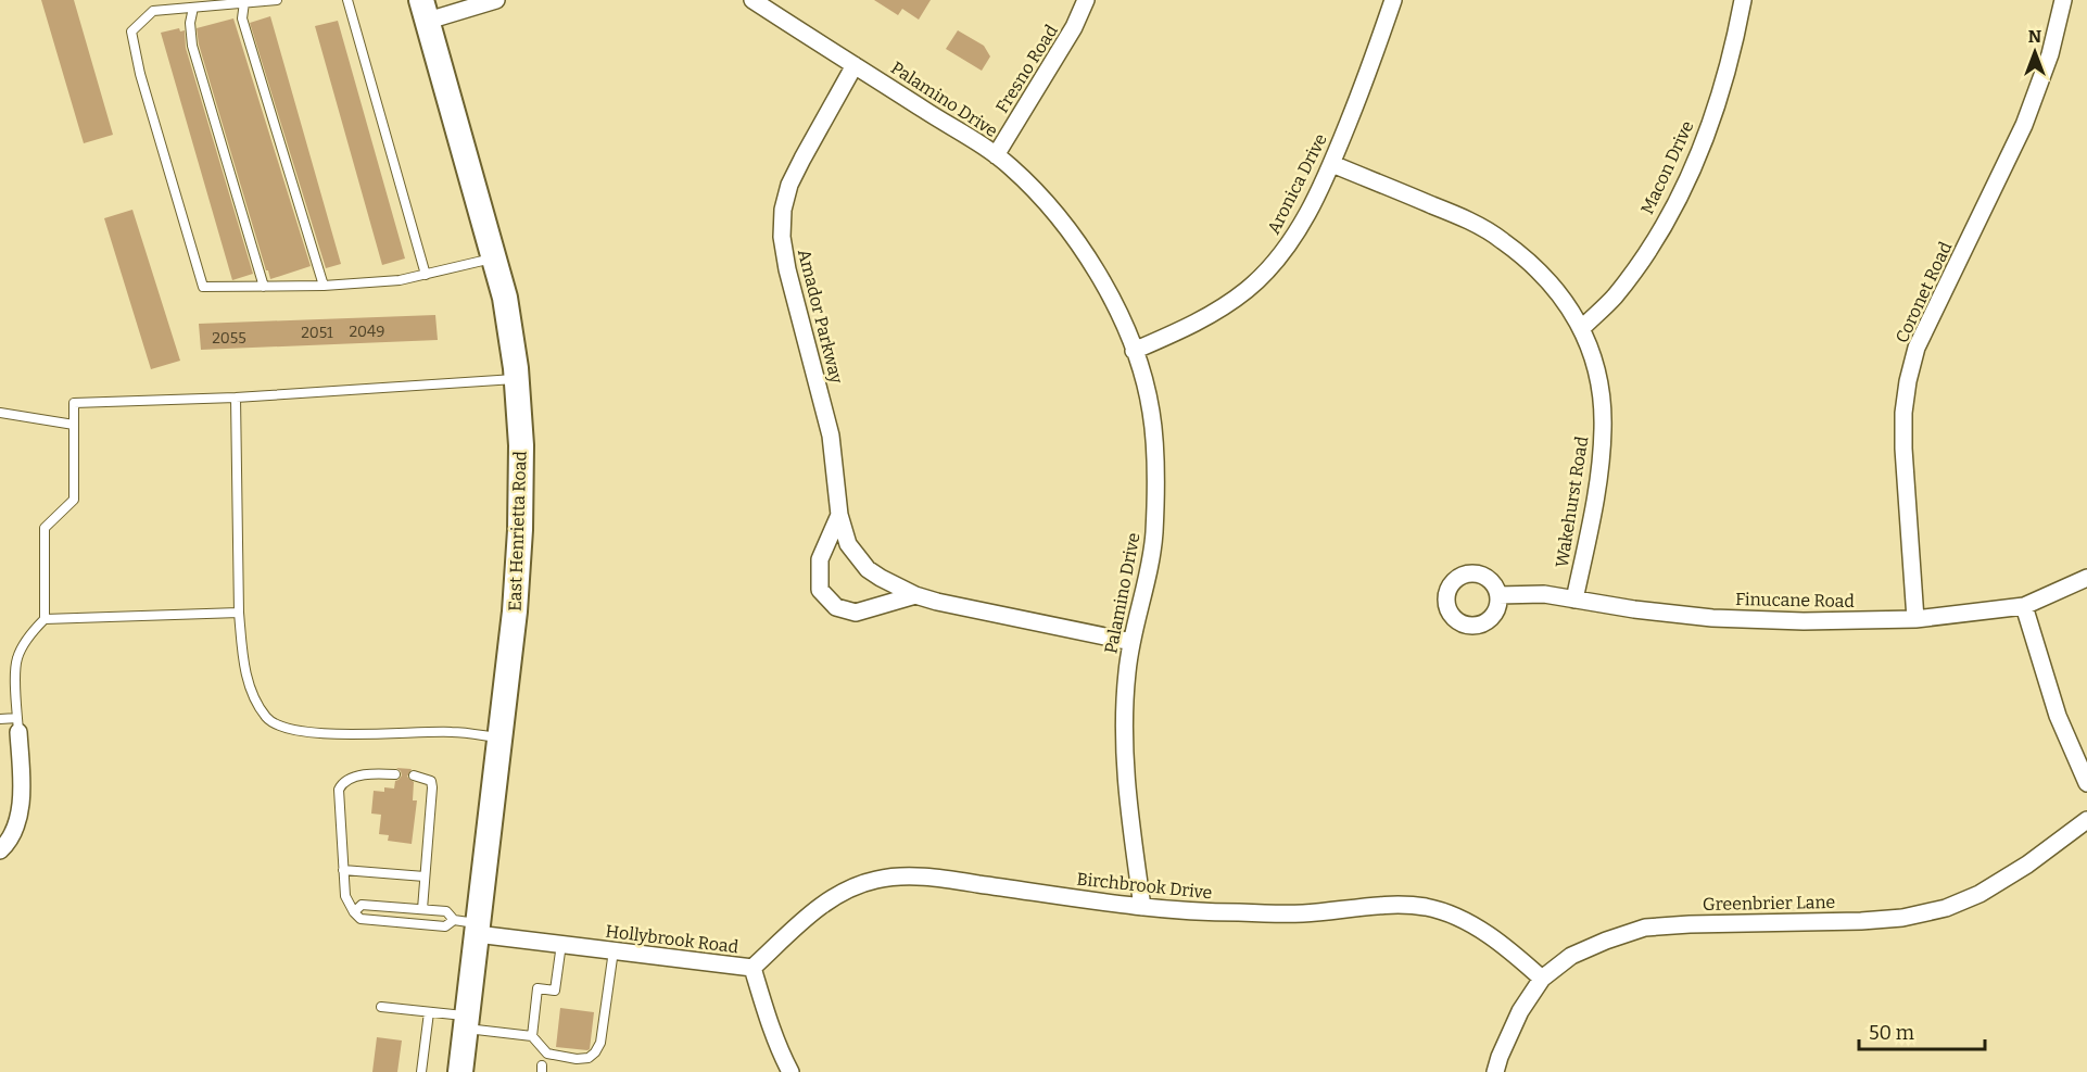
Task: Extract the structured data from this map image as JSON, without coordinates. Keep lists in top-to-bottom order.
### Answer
{
  "streets": {
    "main road": ["East Henrietta Road"],
    "street": [
      "Fresno Road",
      "Palamino Drive",
      "Macon Drive",
      "Aronica Drive",
      "Coronet Road",
      "Amador Parkway",
      "Wakehurst Road",
      "Finucane Road",
      "Birchbrook Drive",
      "Greenbrier Lane",
      "Hollybrook Road"
    ]
  },
  "crossings": [
    ["Fresno Road", "Palamino Drive"],
    ["Palamino Drive", "Aronica Drive"],
    ["Palamino Drive", "Amador Parkway"],
    ["Palamino Drive", "Birchbrook Drive"],
    ["Macon Drive", "Wakehurst Road"],
    ["Aronica Drive", "Wakehurst Road"],
    ["Coronet Road", "Finucane Road"],
    ["Wakehurst Road", "Finucane Road"],
    ["East Henrietta Road", "Hollybrook Road"],
    ["Birchbrook Drive", "Greenbrier Lane"],
    ["Birchbrook Drive", "Hollybrook Road"]
  ],
  "house_numbers": ["2049", "2051", "2055"],
  "scale_bar": "50 m",
  "north": "top"
}
